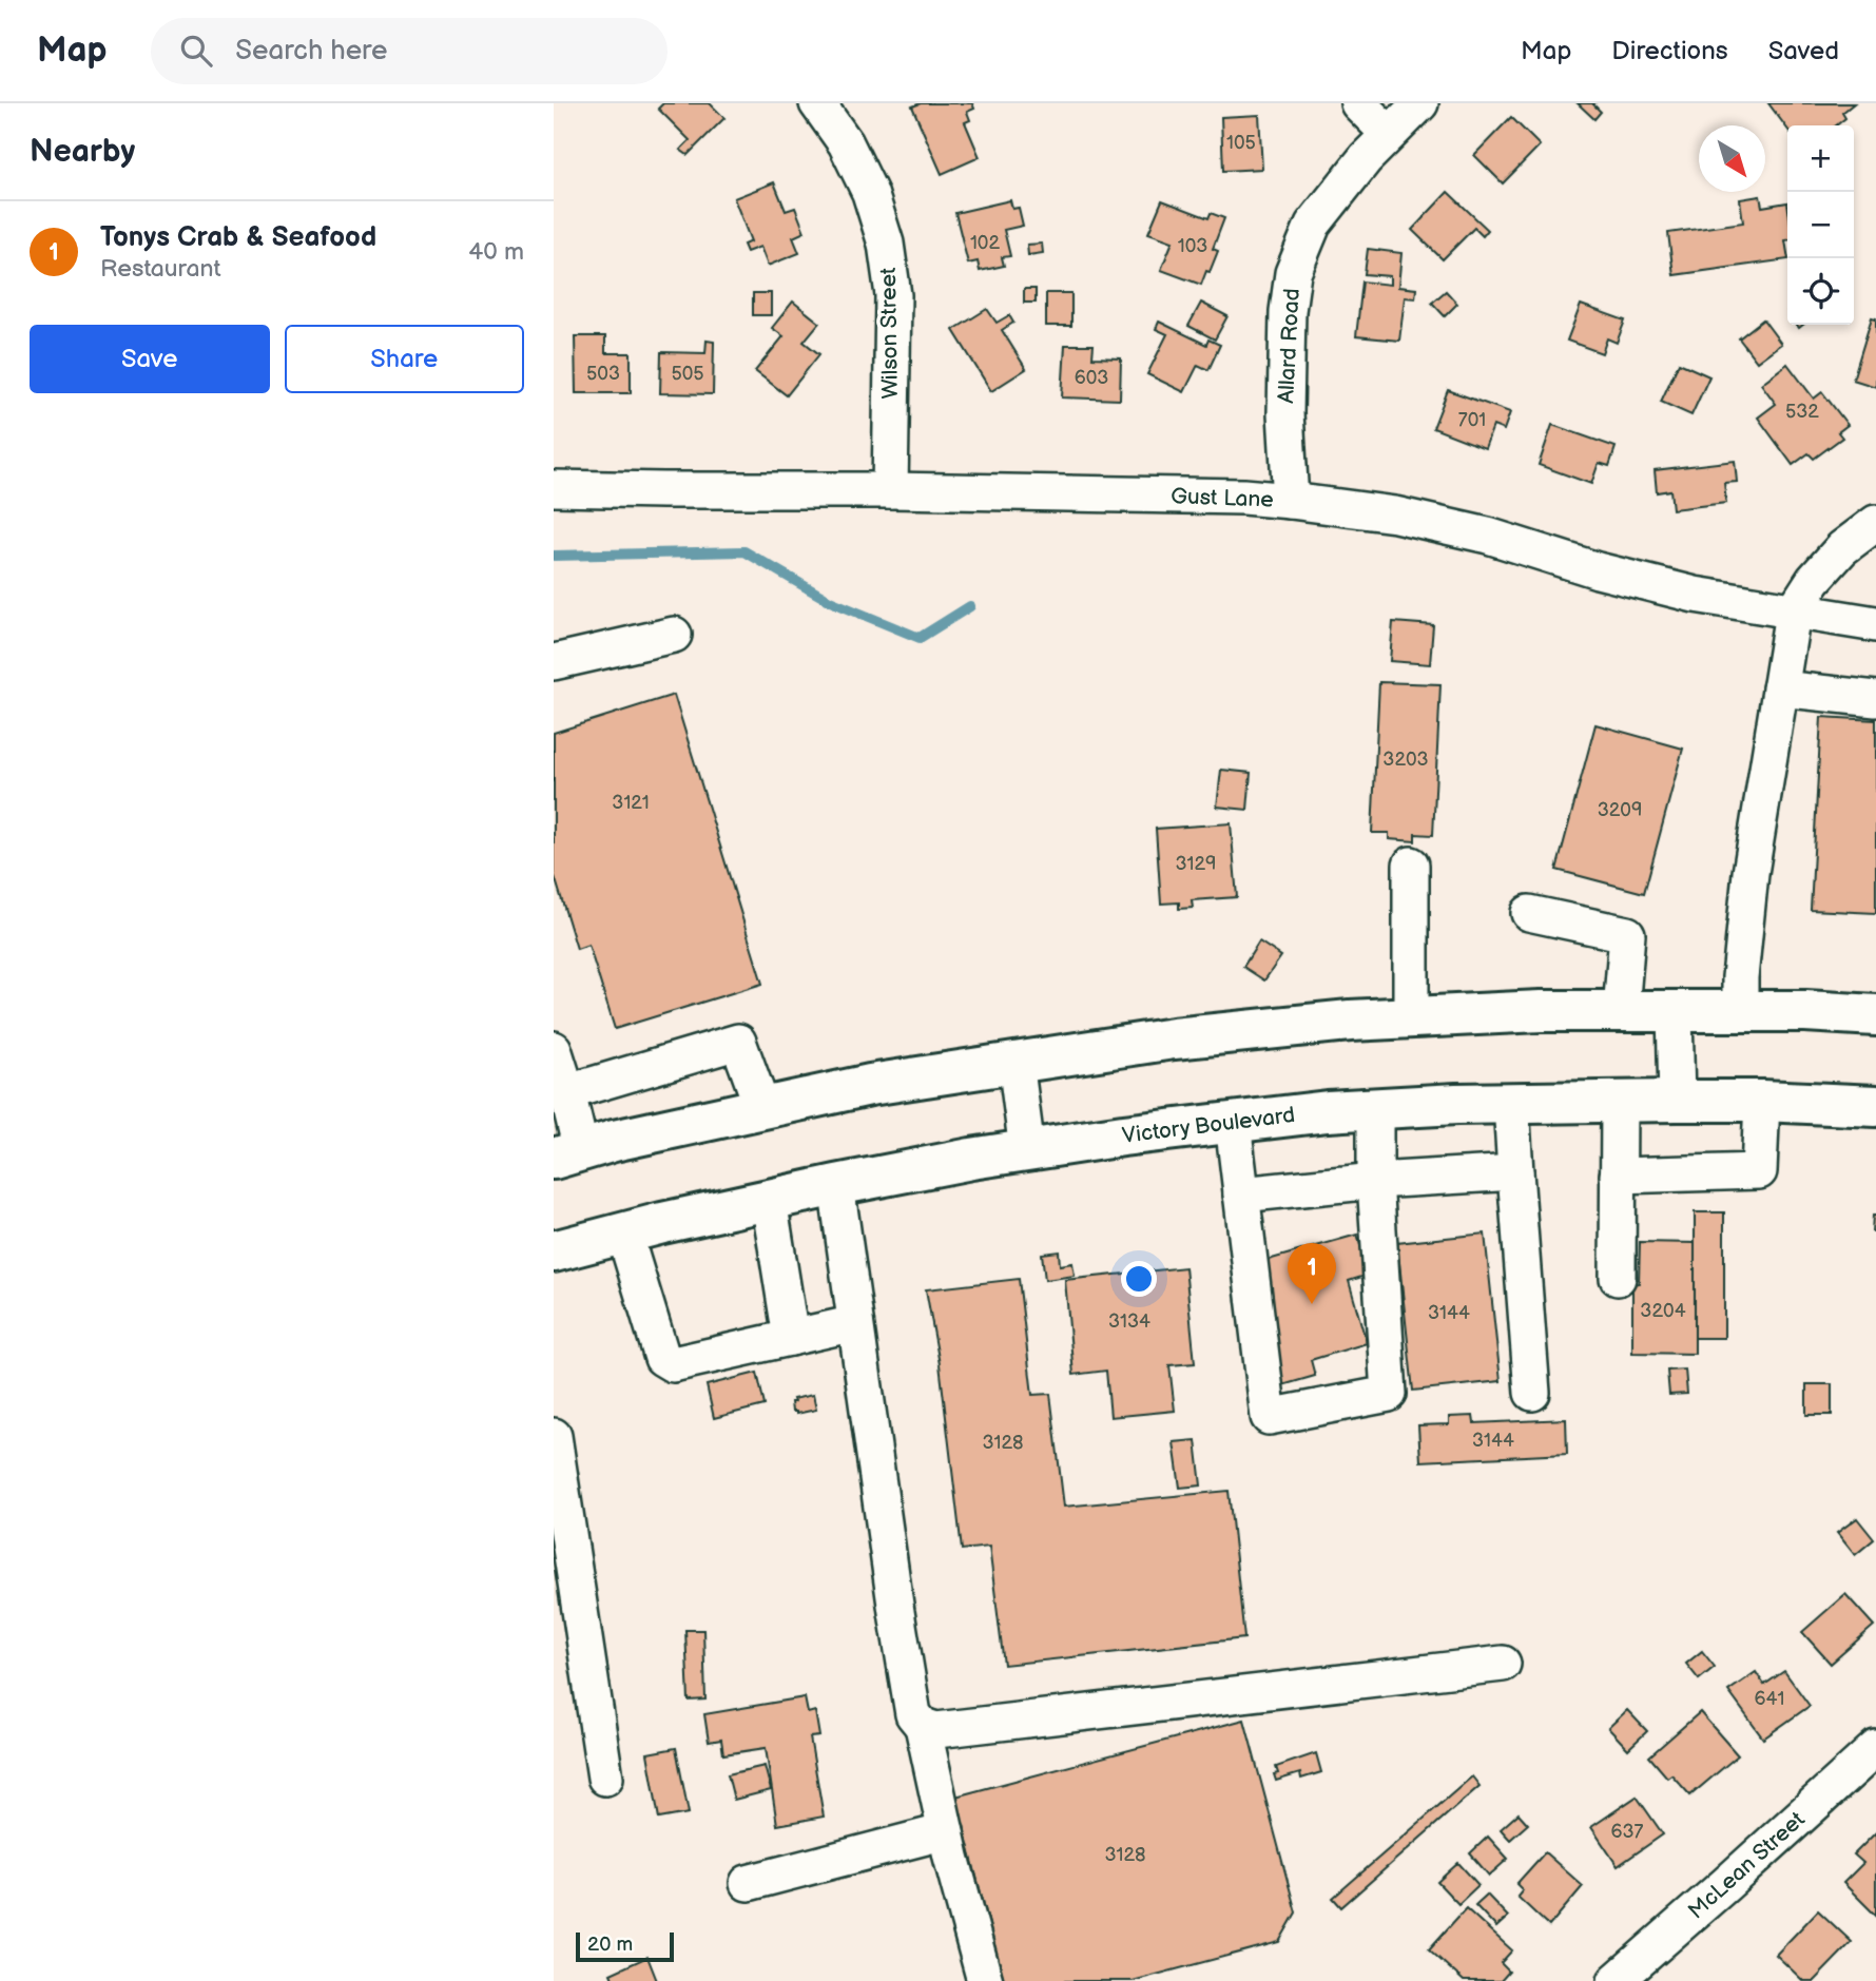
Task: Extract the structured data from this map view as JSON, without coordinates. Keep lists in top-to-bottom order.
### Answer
{
  "streets": {
    "main road": ["Victory Boulevard"],
    "street": [
      "Wilson Street",
      "Allard Road",
      "Gust Lane",
      "McLean Street"
    ]
  },
  "crossings": [
    ["Wilson Street", "Gust Lane"],
    ["Allard Road", "Gust Lane"]
  ],
  "house_numbers": [
    "105",
    "102",
    "103",
    "503",
    "505",
    "603",
    "532",
    "701",
    "3203",
    "3121",
    "3209",
    "3129",
    "3204",
    "3144",
    "3134",
    "3144",
    "3128",
    "641",
    "637",
    "3128"
  ],
  "scale_bar": "20 m",
  "north": "bottom right",
  "page": {
    "header": "Map",
    "search": "Search here",
    "nav": ["Map", "Directions", "Saved"],
    "heading": "Nearby",
    "map_buttons": ["+", "−"],
    "list": [
      {
        "mark": "1",
        "name": "Tonys Crab & Seafood",
        "note": "Restaurant",
        "value": "40 m"
      }
    ],
    "buttons": ["Save", "Share"],
    "pins": "1",
    "scale": "20 m"
  }
}
